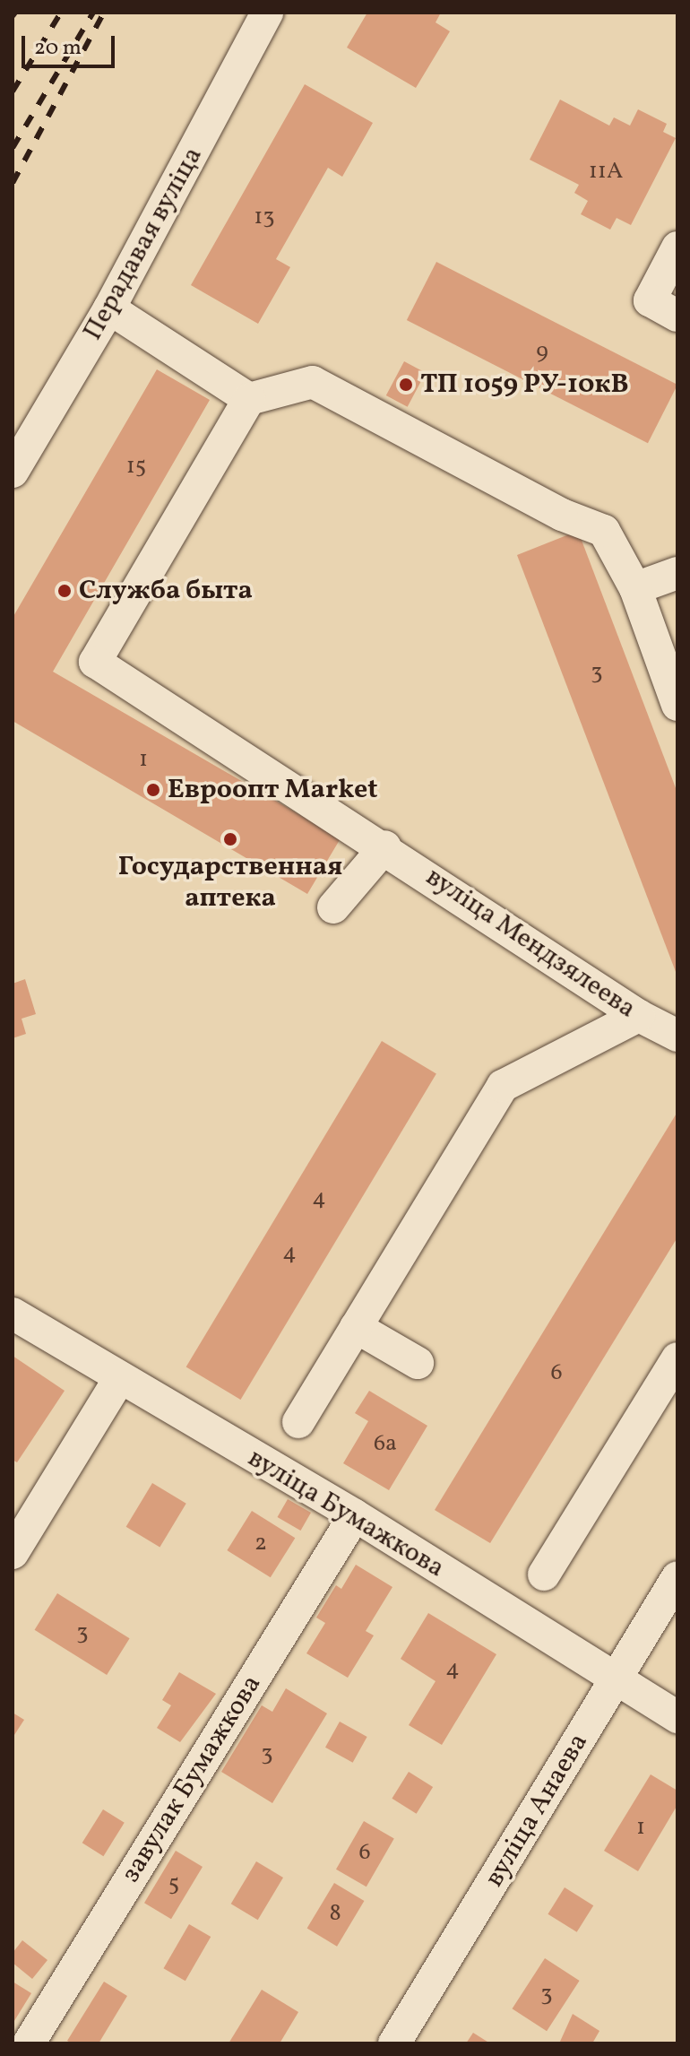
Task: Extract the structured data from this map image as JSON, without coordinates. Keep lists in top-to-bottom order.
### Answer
{
  "streets": {
    "street": [
      "Перадавая вуліца",
      "вуліца Мендзялеева",
      "вуліца Бумажкова",
      "завулак Бумажкова",
      "вуліца Анаева"
    ]
  },
  "crossings": [
    ["вуліца Бумажкова", "завулак Бумажкова"],
    ["вуліца Бумажкова", "вуліца Анаева"]
  ],
  "places": [
    "ТП 1059 РУ-10кВ",
    "Служба быта",
    "Евроопт Market",
    "Государственная аптека"
  ],
  "house_numbers": [
    "11А",
    "13",
    "9",
    "15",
    "3",
    "1",
    "4",
    "4",
    "6",
    "6а",
    "2",
    "3",
    "4",
    "3",
    "1",
    "6",
    "5",
    "8",
    "3"
  ],
  "scale_bar": "20 m"
}
